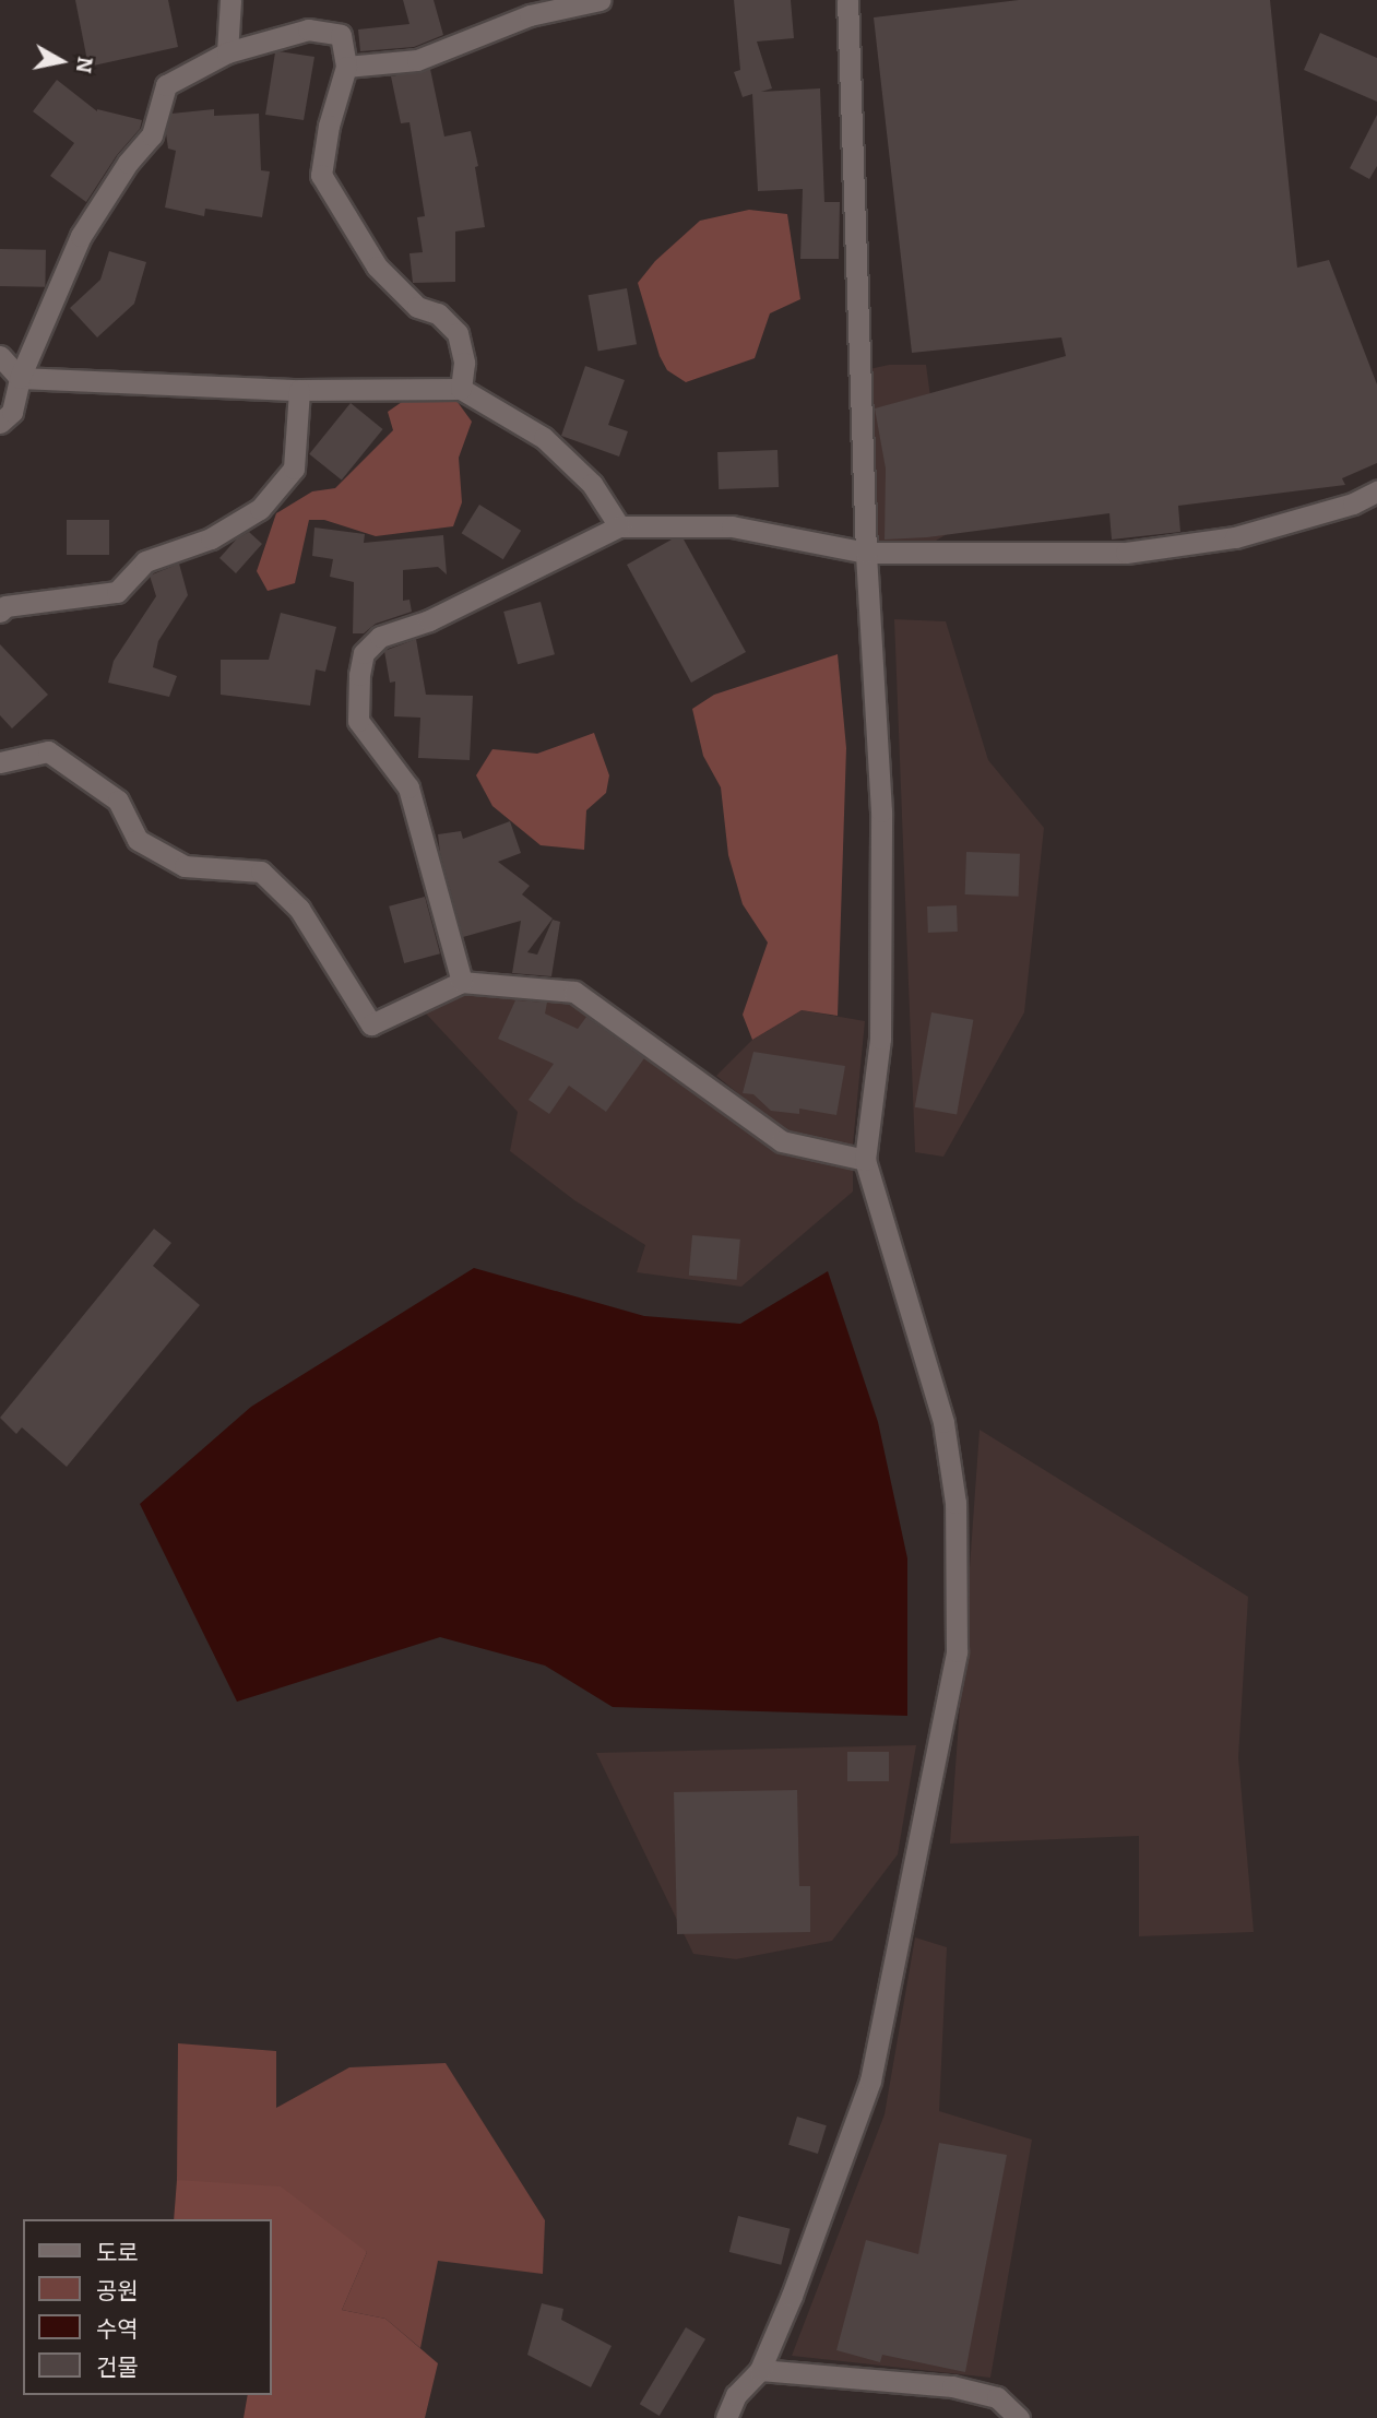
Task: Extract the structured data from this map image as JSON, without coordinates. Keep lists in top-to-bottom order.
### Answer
{
  "legend": [
    "도로",
    "공원",
    "수역",
    "건물"
  ],
  "north": "right"
}
